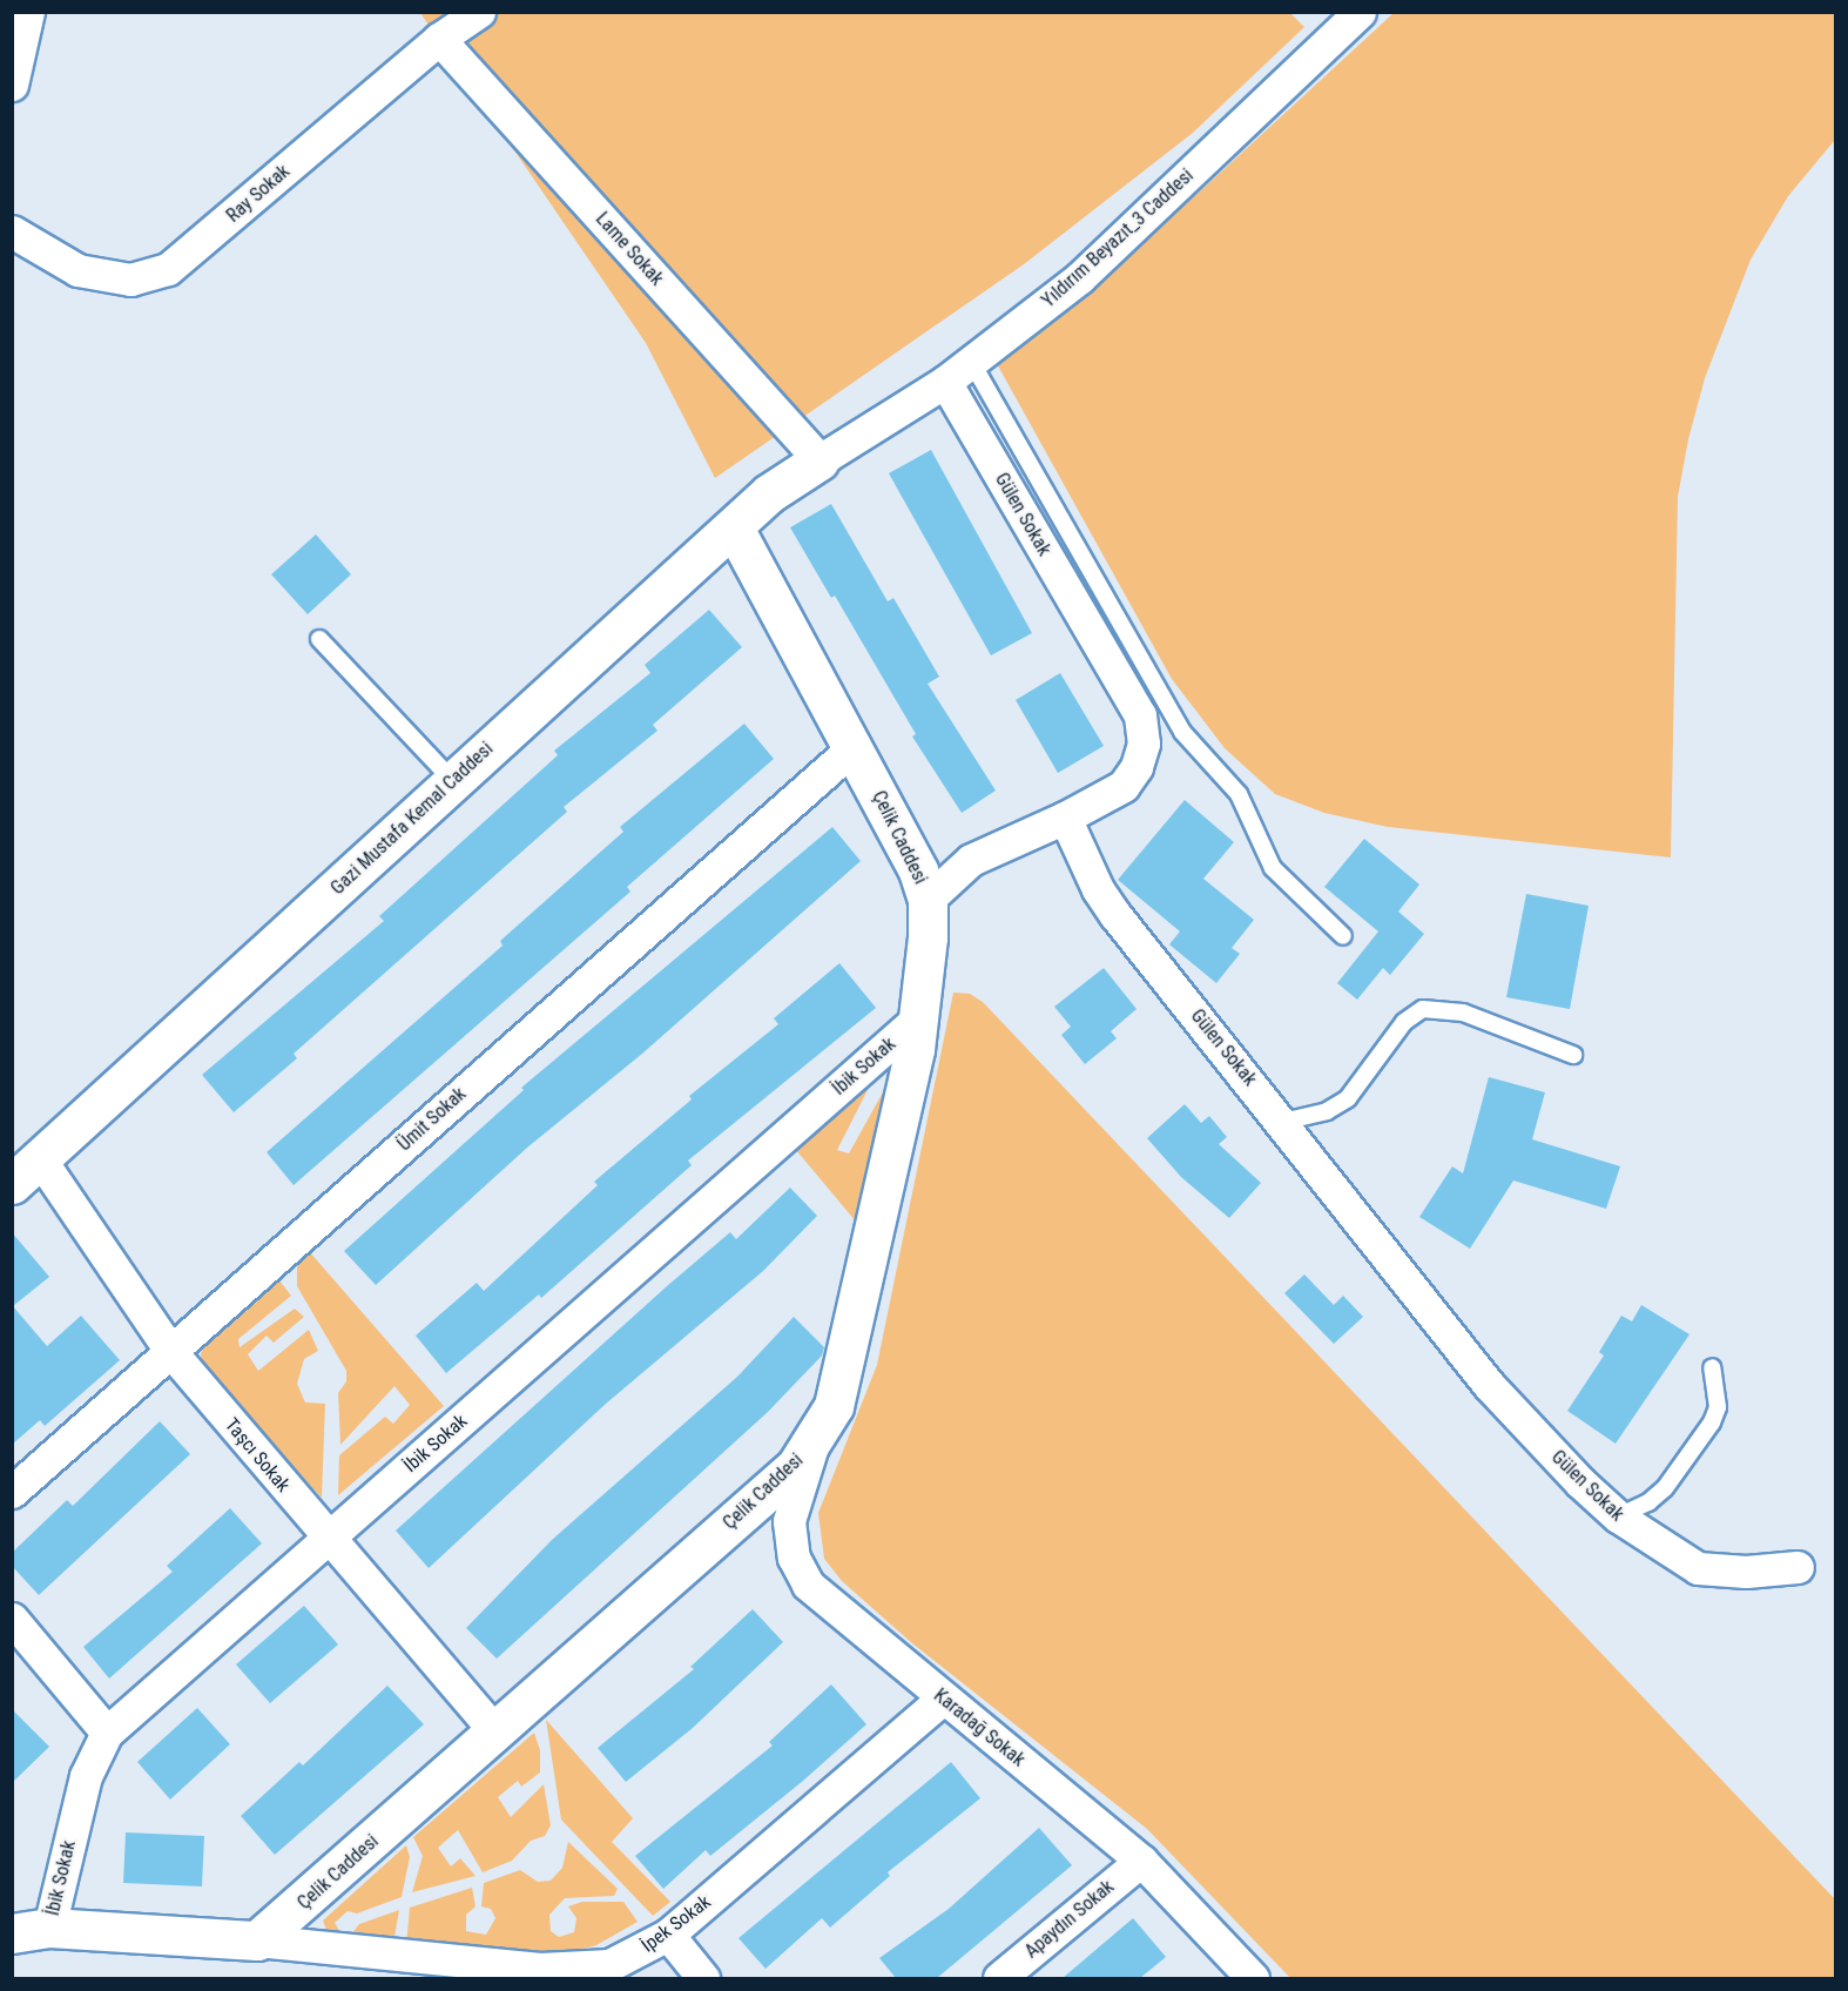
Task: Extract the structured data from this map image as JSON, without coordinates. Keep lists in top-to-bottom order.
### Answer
{
  "streets": {
    "street": [
      "Ray Sokak",
      "Yıldırım Beyazıt_3 Caddesi",
      "Lame Sokak",
      "Gülen Sokak",
      "Gazi Mustafa Kemal Caddesi",
      "Çelik Caddesi",
      "İbik Sokak",
      "Ümit Sokak",
      "Taşcı Sokak",
      "Karadağ Sokak",
      "Apaydın Sokak",
      "İpek Sokak"
    ]
  },
  "crossings": [
    ["Ray Sokak", "Lame Sokak"],
    ["Yıldırım Beyazıt_3 Caddesi", "Lame Sokak"],
    ["Yıldırım Beyazıt_3 Caddesi", "Gülen Sokak"],
    ["Yıldırım Beyazıt_3 Caddesi", "Gazi Mustafa Kemal Caddesi"],
    ["Lame Sokak", "Gazi Mustafa Kemal Caddesi"],
    ["Gazi Mustafa Kemal Caddesi", "Çelik Caddesi"],
    ["Gazi Mustafa Kemal Caddesi", "Taşcı Sokak"],
    ["Çelik Caddesi", "İbik Sokak"],
    ["Çelik Caddesi", "Ümit Sokak"],
    ["Çelik Caddesi", "Taşcı Sokak"],
    ["Çelik Caddesi", "Karadağ Sokak"],
    ["Çelik Caddesi", "İpek Sokak"],
    ["İbik Sokak", "Taşcı Sokak"],
    ["Ümit Sokak", "Taşcı Sokak"],
    ["Karadağ Sokak", "Apaydın Sokak"],
    ["Karadağ Sokak", "İpek Sokak"]
  ]
}
